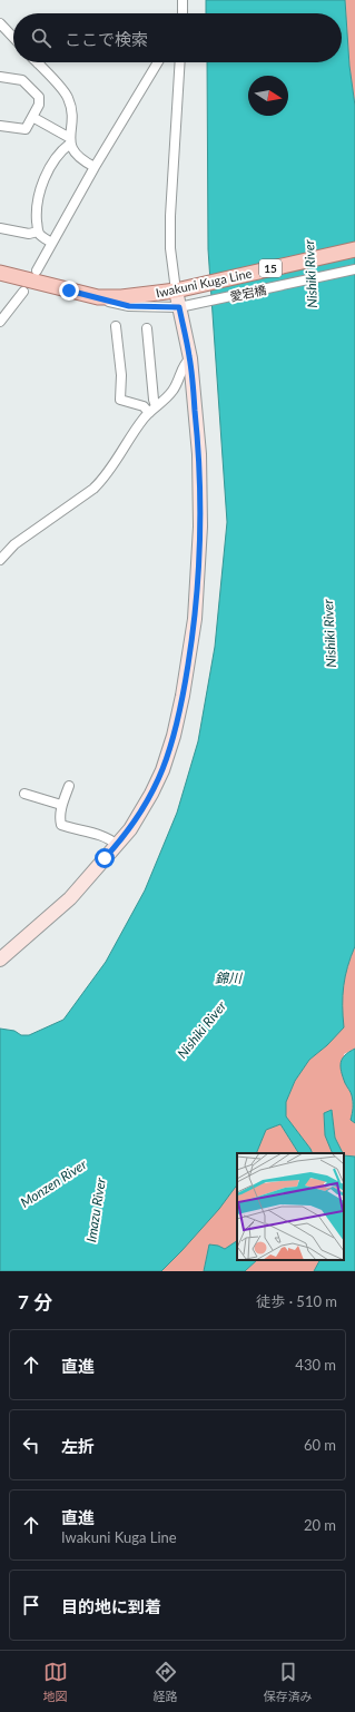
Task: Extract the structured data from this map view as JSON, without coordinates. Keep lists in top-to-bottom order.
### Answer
{
  "streets": {
    "main road": ["15", "Iwakuni Kuga Line"],
    "street": ["愛宕橋"]
  },
  "crossings": [
    ["Iwakuni Kuga Line", "愛宕橋"]
  ],
  "water": [
    "Nishiki River",
    "錦川",
    "Monzen River",
    "Imazu River"
  ],
  "north": "right",
  "page": {
    "search": "ここで検索",
    "heading": ["7 分", "徒歩 · 510 m"],
    "list": [
      ["直進", "430 m"],
      ["左折", "60 m"],
      ["直進", "Iwakuni Kuga Line", "20 m"],
      "目的地に到着"
    ],
    "nav": ["地図", "経路", "保存済み"]
  }
}
